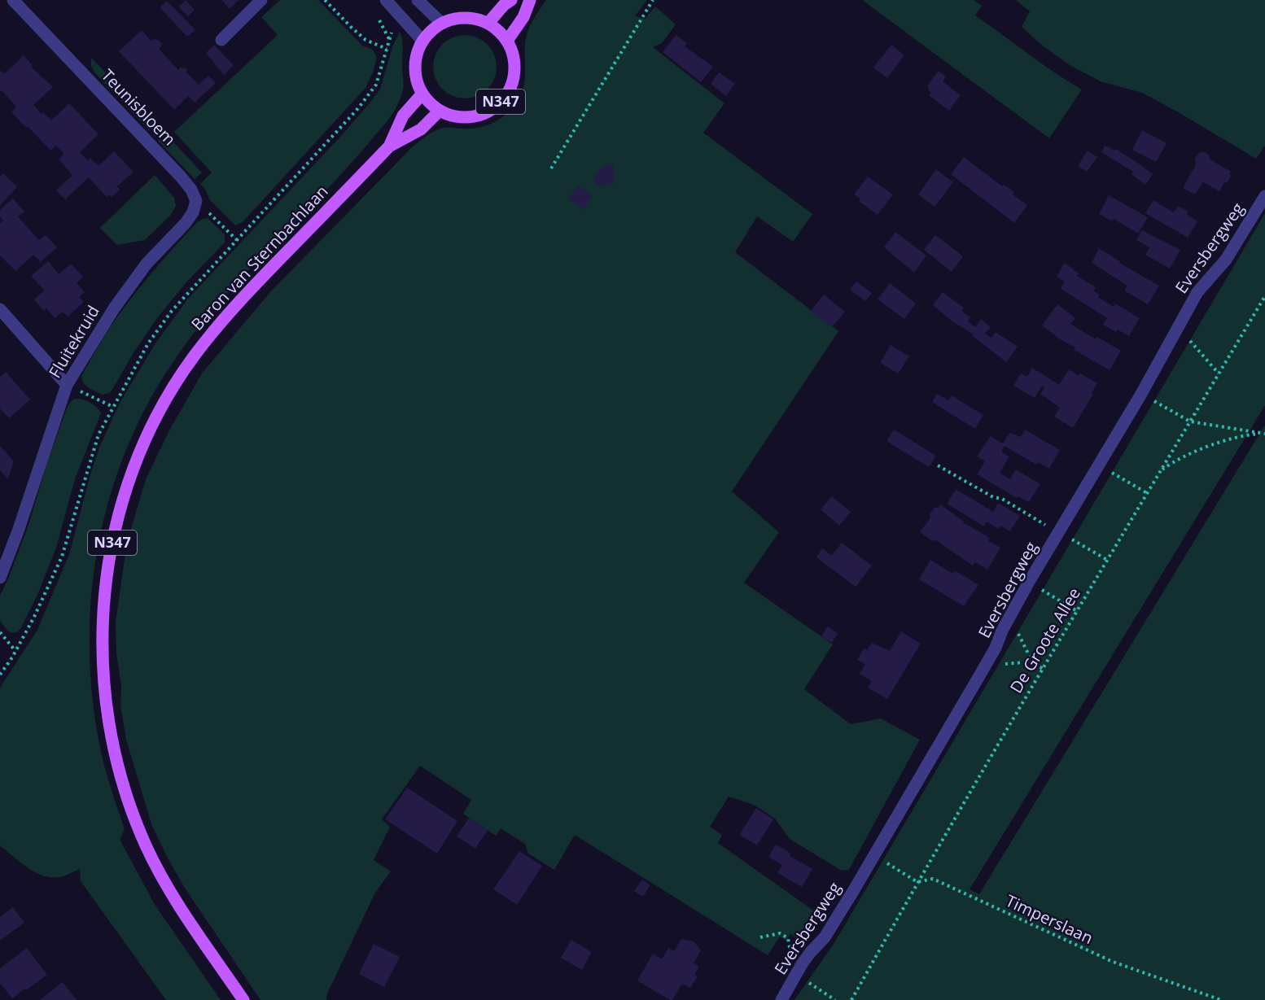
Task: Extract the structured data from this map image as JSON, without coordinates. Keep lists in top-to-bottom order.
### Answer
{
  "streets": {
    "main road": ["N347", "Baron van Sternbachlaan"],
    "street": ["Teunisbloem", "Eversbergweg", "Fluitekruid"],
    "path": ["De Groote Allee", "Timperslaan"]
  },
  "crossings": [
    ["N347", "Baron van Sternbachlaan"],
    ["Teunisbloem", "Fluitekruid"],
    ["Eversbergweg", "Timperslaan"],
    ["De Groote Allee", "Timperslaan"]
  ]
}
